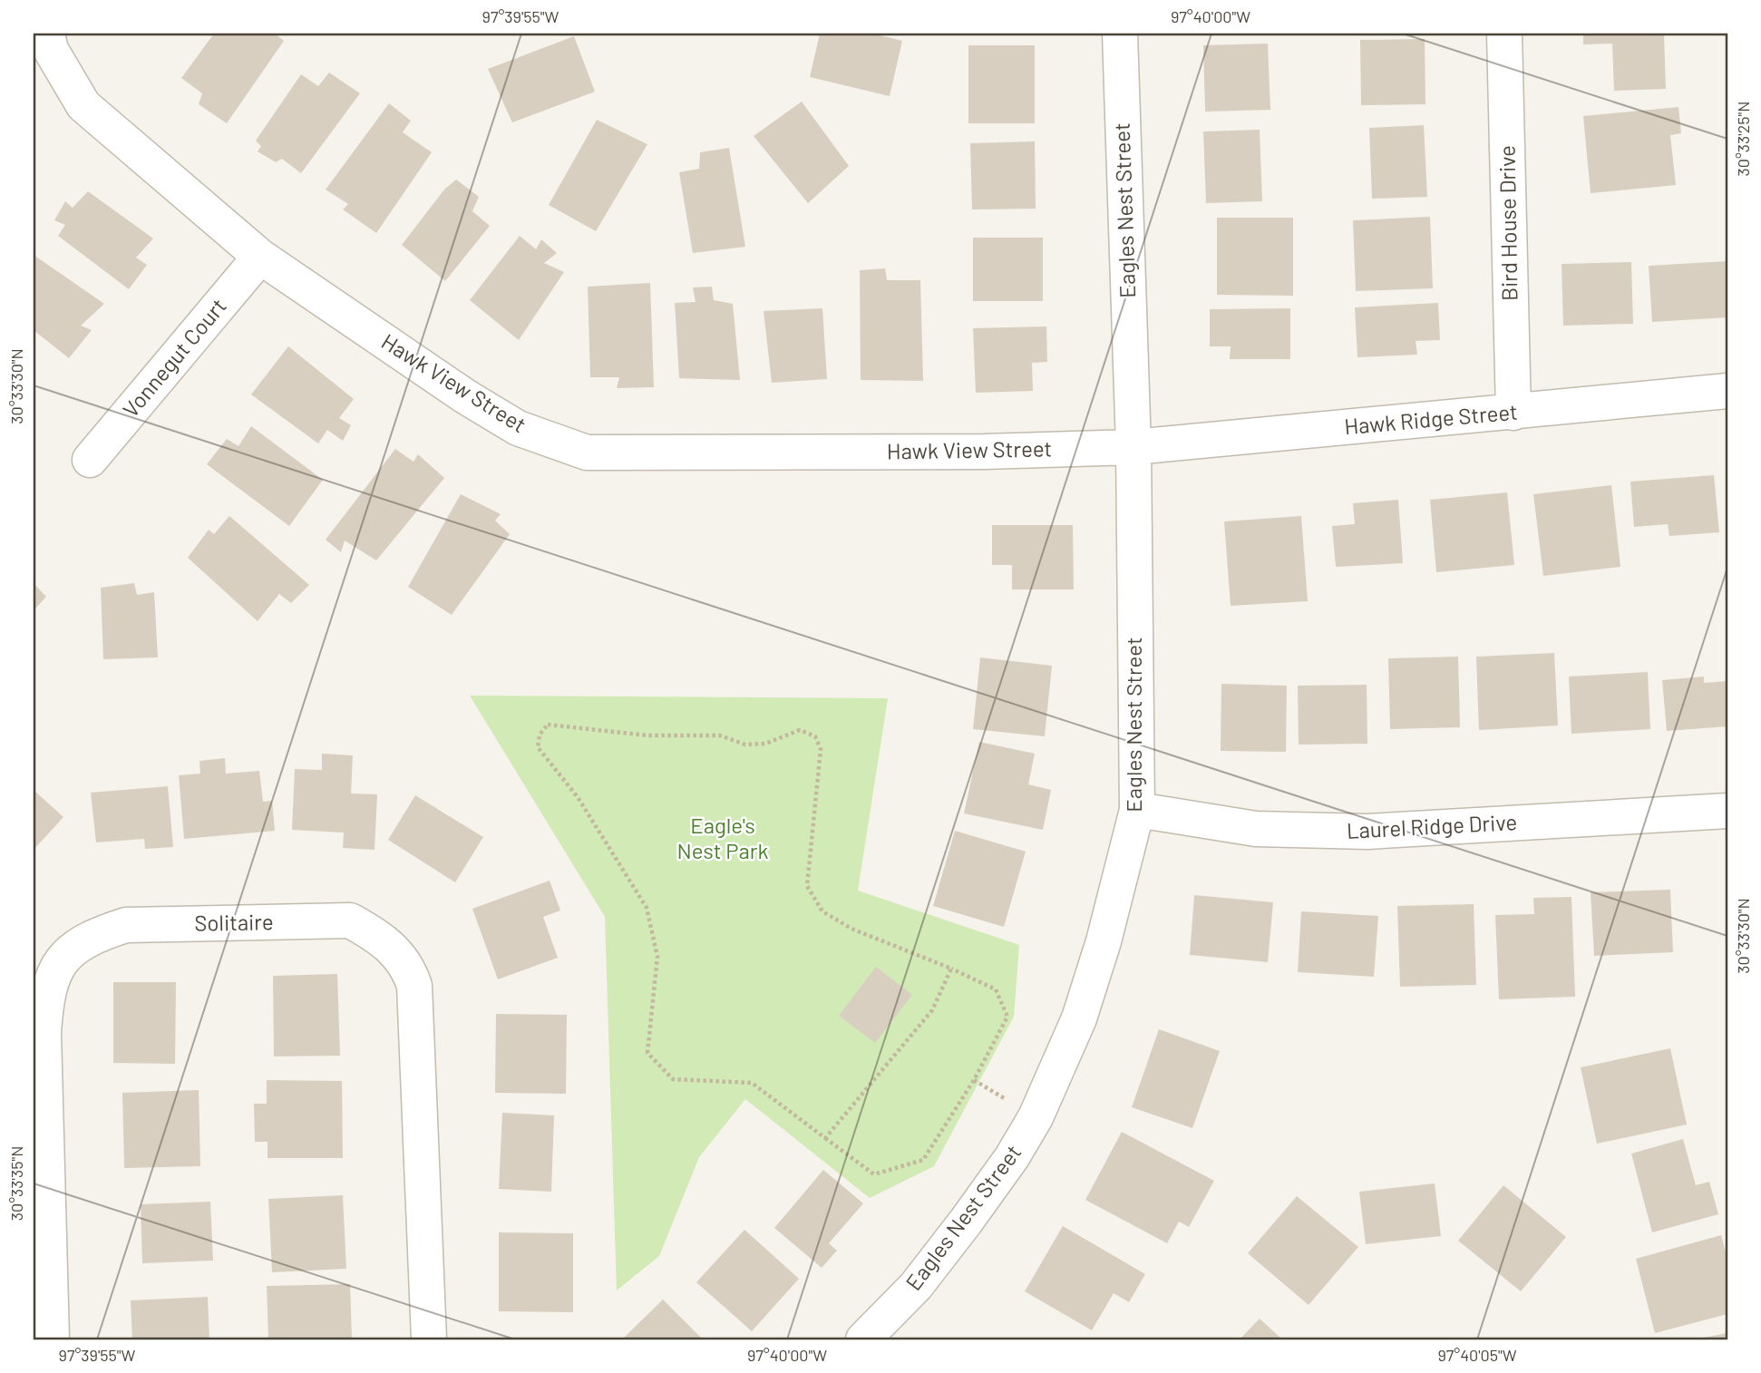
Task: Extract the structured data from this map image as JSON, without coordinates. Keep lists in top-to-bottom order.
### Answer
{
  "streets": {
    "street": [
      "Eagles Nest Street",
      "Bird House Drive",
      "Vonnegut Court",
      "Hawk View Street",
      "Hawk Ridge Street",
      "Laurel Ridge Drive",
      "Solitaire"
    ]
  },
  "crossings": [
    ["Eagles Nest Street", "Hawk View Street"],
    ["Eagles Nest Street", "Hawk Ridge Street"],
    ["Eagles Nest Street", "Laurel Ridge Drive"],
    ["Bird House Drive", "Hawk Ridge Street"],
    ["Vonnegut Court", "Hawk View Street"],
    ["Hawk View Street", "Hawk Ridge Street"]
  ],
  "parks": ["Eagle's Nest Park"],
  "coordinates": [
    "97°39'55\"W",
    "97°40'00\"W",
    "30°33'25\"N",
    "30°33'30\"N",
    "30°33'35\"N",
    "97°40'05\"W"
  ]
}
